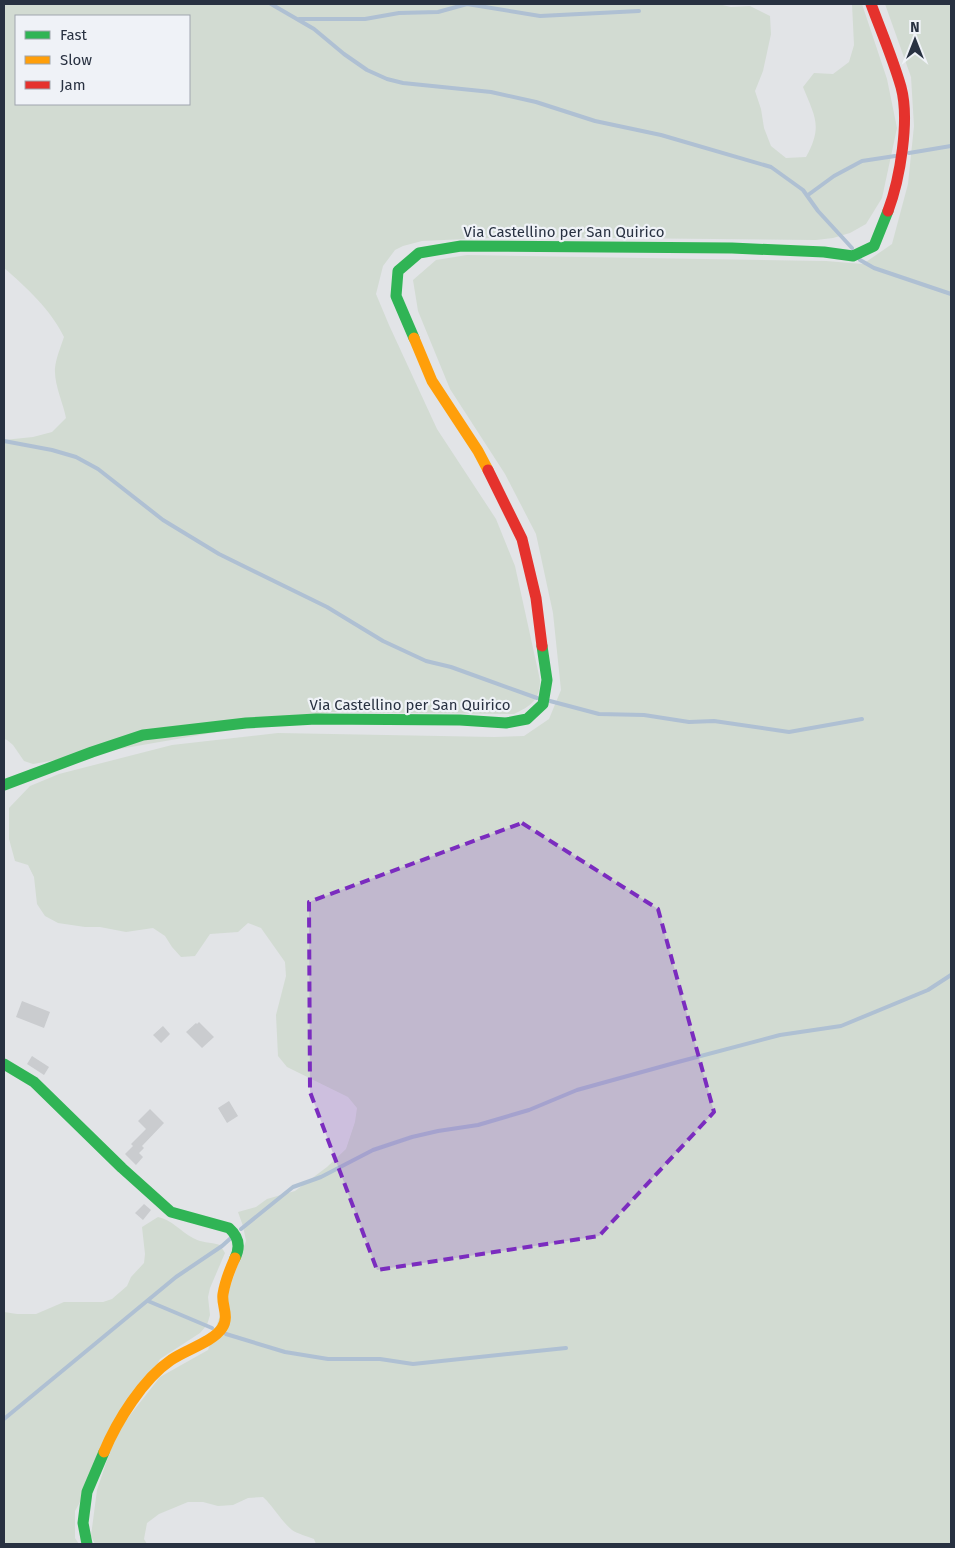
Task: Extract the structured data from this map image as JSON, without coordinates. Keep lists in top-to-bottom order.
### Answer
{
  "streets": {
    "street": ["Via Castellino per San Quirico"]
  },
  "legend": ["Fast", "Slow", "Jam"],
  "north": "top"
}
